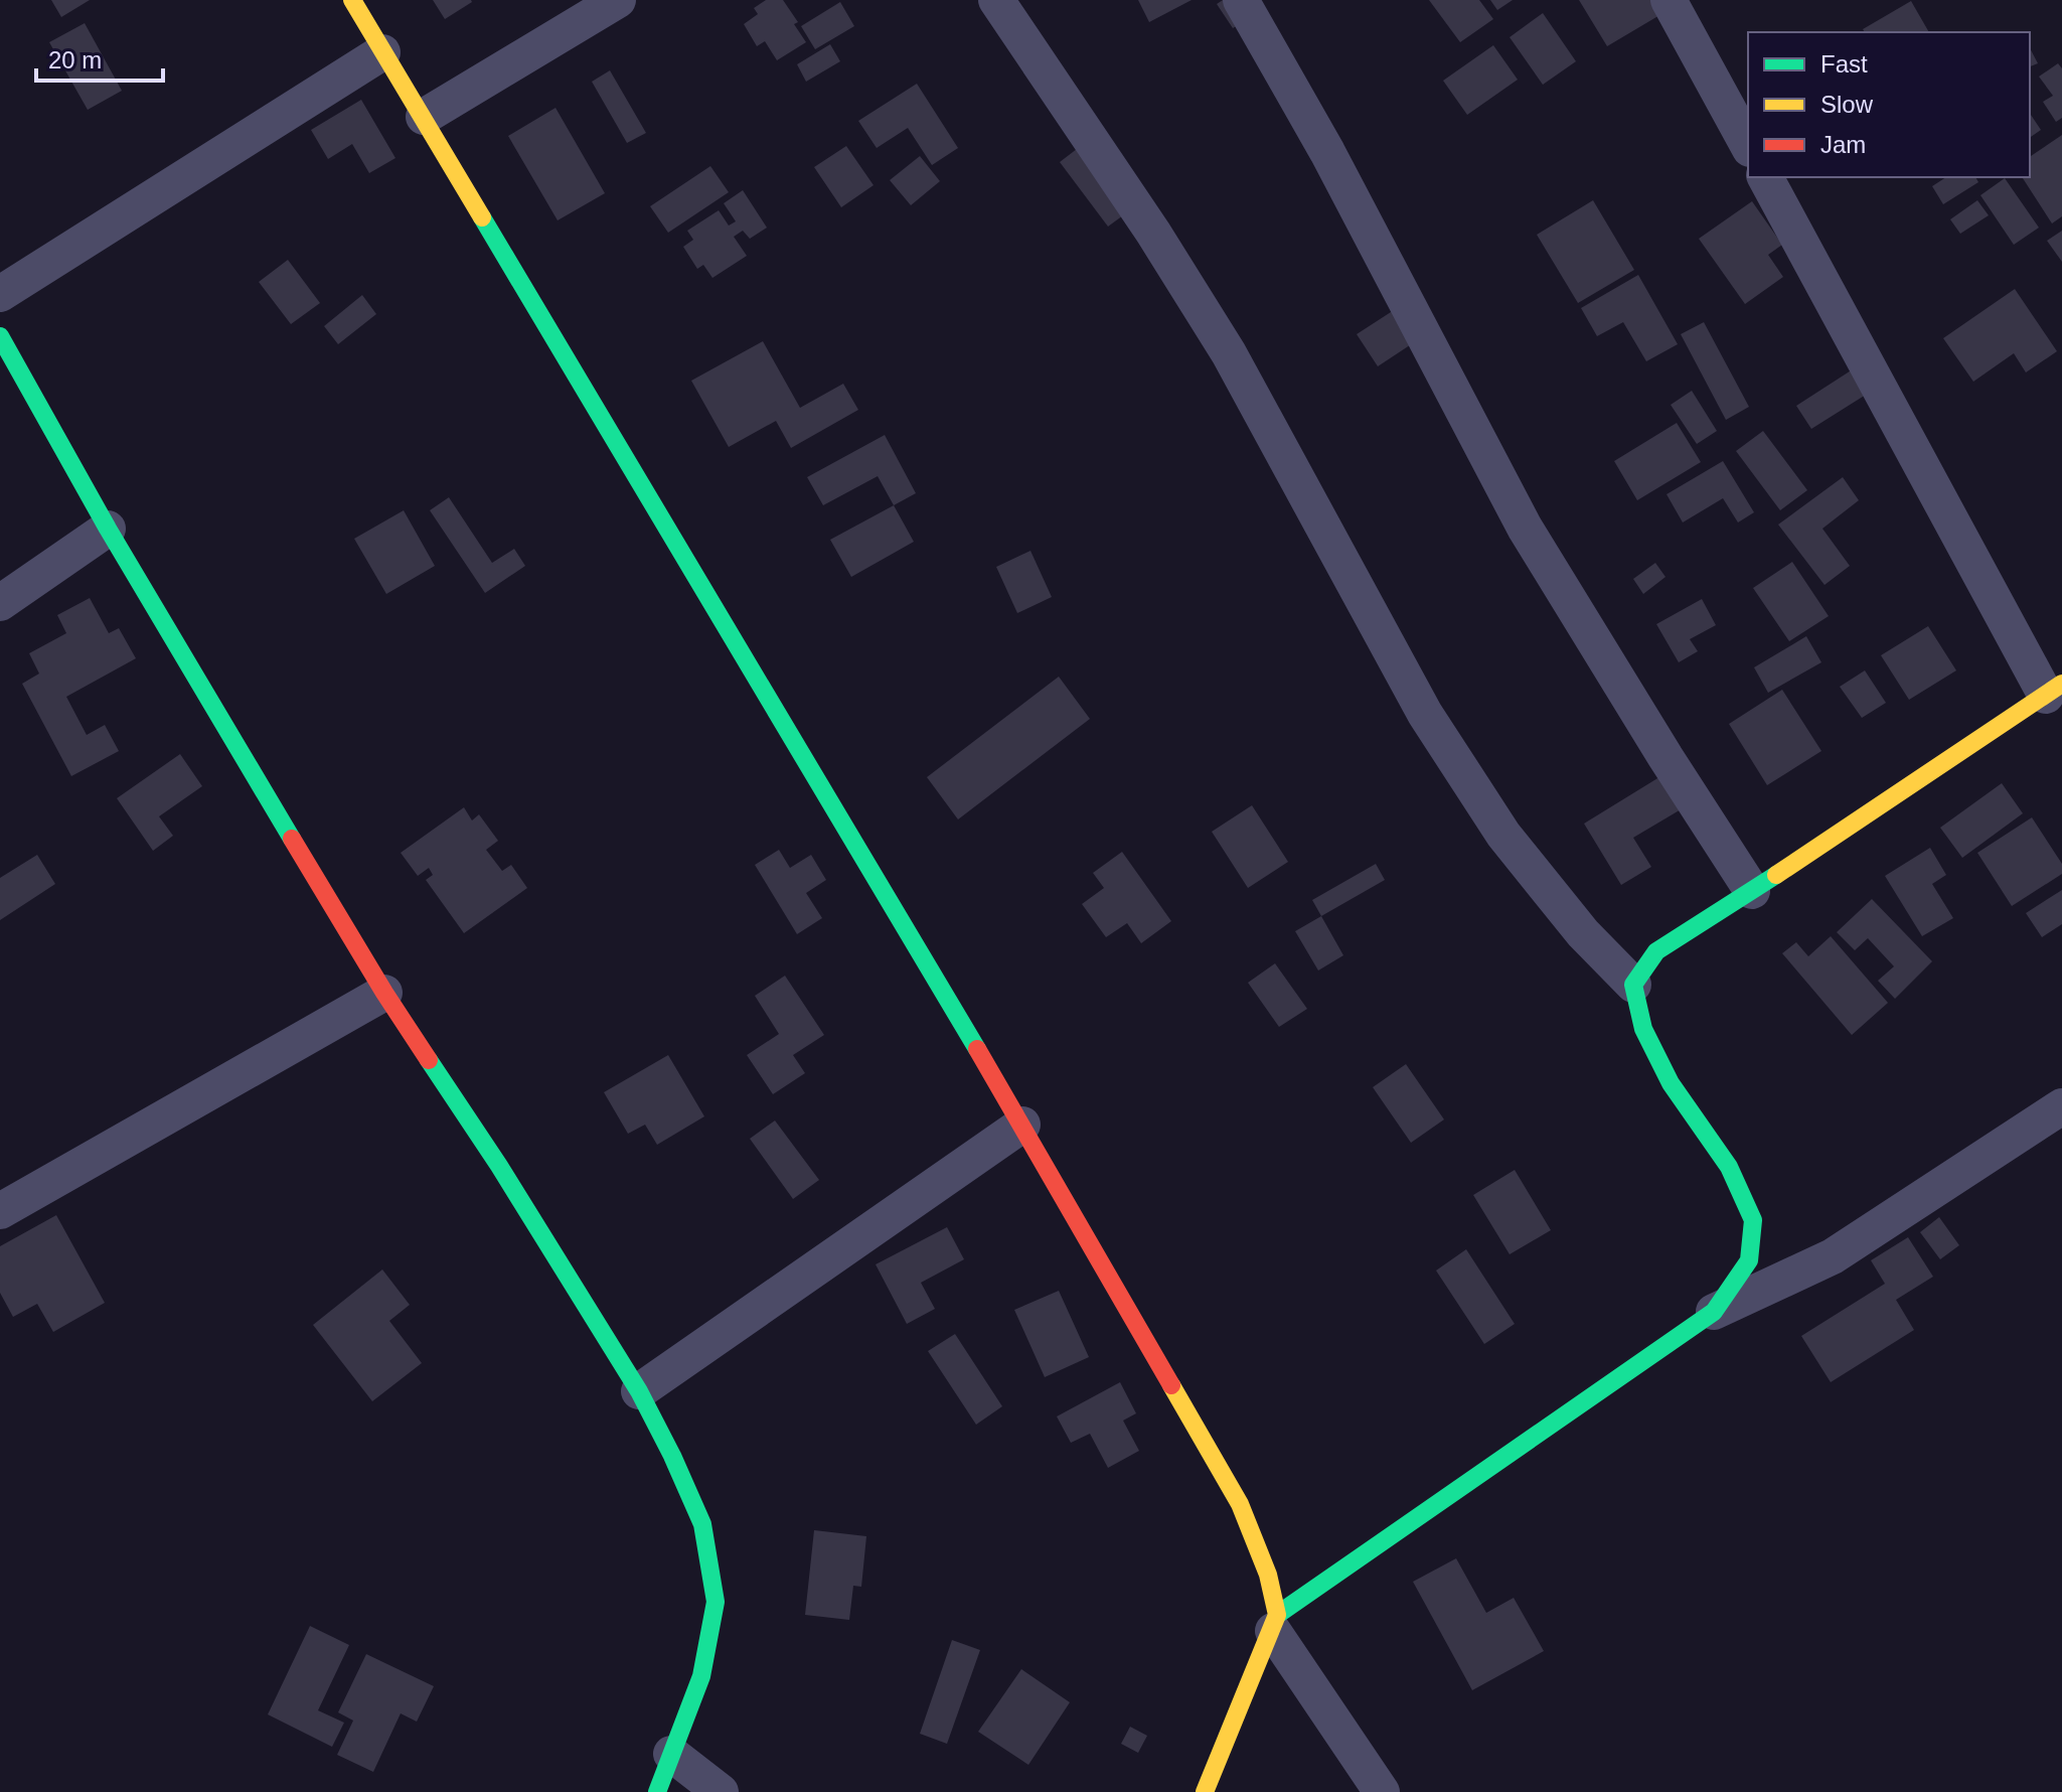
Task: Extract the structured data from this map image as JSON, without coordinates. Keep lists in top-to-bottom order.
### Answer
{
  "legend": ["Fast", "Slow", "Jam"],
  "scale_bar": "20 m"
}
